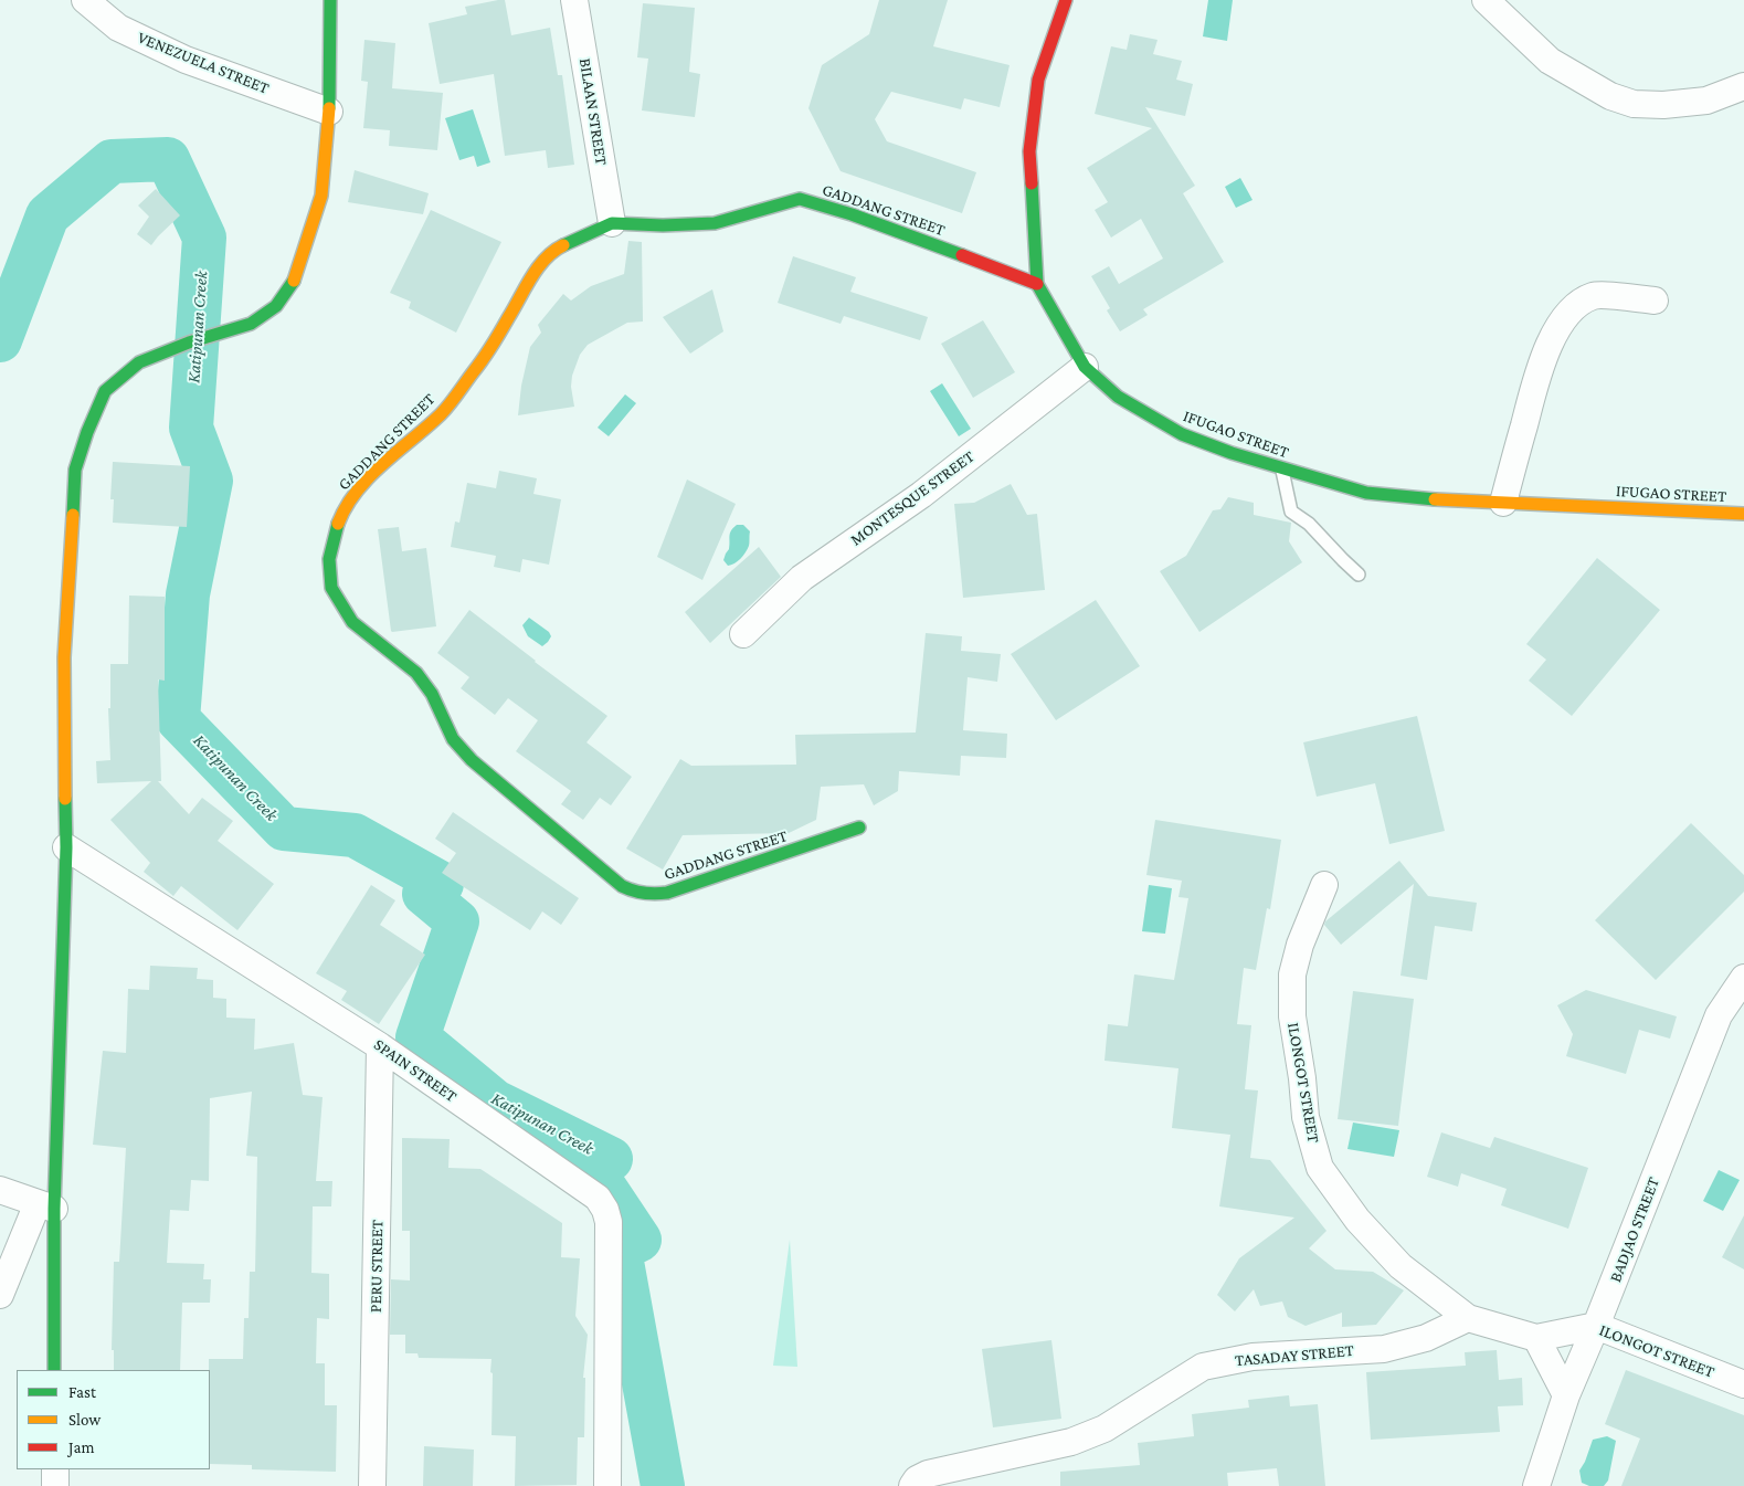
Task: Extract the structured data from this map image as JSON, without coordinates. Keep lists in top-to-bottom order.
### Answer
{
  "streets": {
    "street": [
      "VENEZUELA STREET",
      "BILAAN STREET",
      "GADDANG STREET",
      "IFUGAO STREET",
      "MONTESQUE STREET",
      "SPAIN STREET",
      "ILONGOT STREET",
      "BADJAO STREET",
      "PERU STREET",
      "TASADAY STREET"
    ]
  },
  "crossings": [
    ["BILAAN STREET", "GADDANG STREET"],
    ["GADDANG STREET", "IFUGAO STREET"],
    ["IFUGAO STREET", "MONTESQUE STREET"],
    ["SPAIN STREET", "PERU STREET"],
    ["ILONGOT STREET", "BADJAO STREET"],
    ["ILONGOT STREET", "TASADAY STREET"]
  ],
  "water": ["Katipunan Creek"],
  "legend": ["Fast", "Slow", "Jam"]
}
